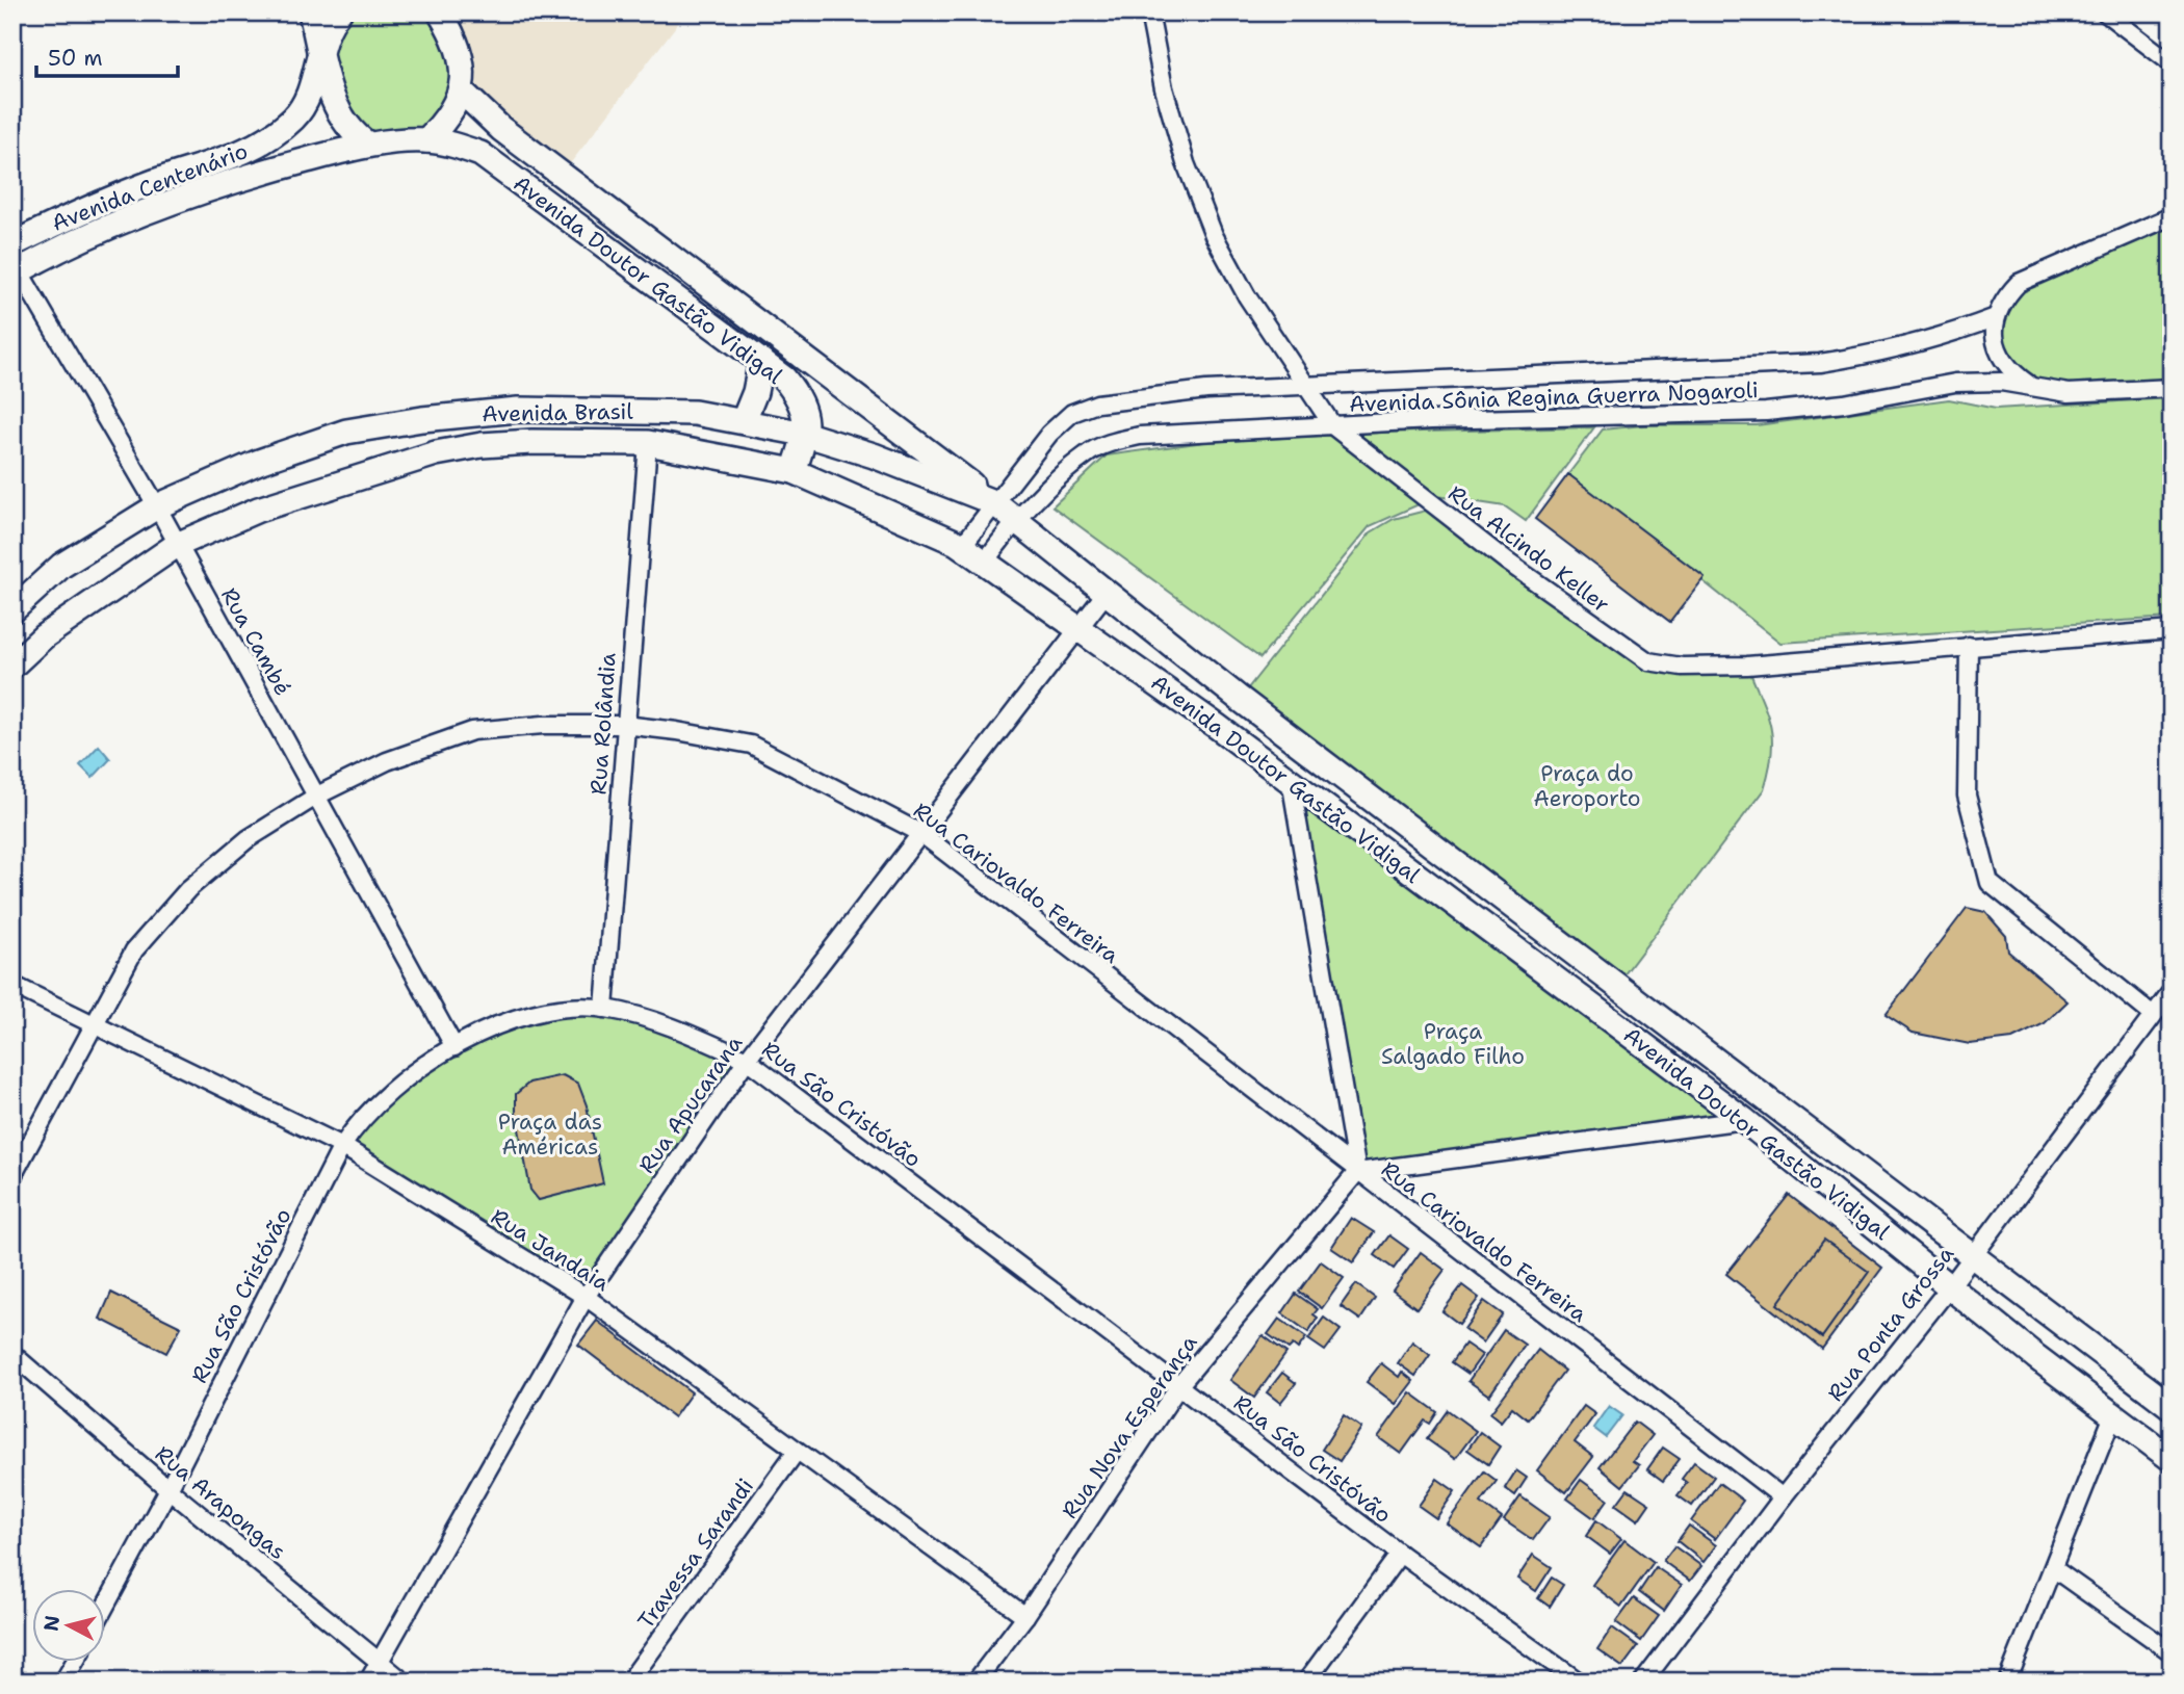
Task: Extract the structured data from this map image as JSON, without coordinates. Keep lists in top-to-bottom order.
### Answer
{
  "streets": {
    "main road": ["Avenida Centenário", "Avenida Doutor Gastão Vidigal", "Avenida Brasil"],
    "street": [
      "Avenida Sônia Regina Guerra Nogaroli",
      "Rua Alcindo Keller",
      "Rua Cambé",
      "Rua Rolândia",
      "Rua Cariovaldo Ferreira",
      "Rua Apucarana",
      "Rua São Cristóvão",
      "Rua Jandaia",
      "Rua Ponta Grossa",
      "Rua Nova Esperança",
      "Rua Arapongas",
      "Travessa Sarandi"
    ]
  },
  "crossings": [
    ["Avenida Centenário", "Avenida Doutor Gastão Vidigal"],
    ["Avenida Centenário", "Rua Cambé"],
    ["Avenida Doutor Gastão Vidigal", "Avenida Sônia Regina Guerra Nogaroli"],
    ["Avenida Doutor Gastão Vidigal", "Avenida Brasil"],
    ["Avenida Doutor Gastão Vidigal", "Rua Apucarana"],
    ["Avenida Doutor Gastão Vidigal", "Rua Ponta Grossa"],
    ["Avenida Sônia Regina Guerra Nogaroli", "Avenida Brasil"],
    ["Avenida Sônia Regina Guerra Nogaroli", "Rua Alcindo Keller"],
    ["Avenida Brasil", "Rua Cambé"],
    ["Avenida Brasil", "Rua Rolândia"],
    ["Avenida Brasil", "Rua Apucarana"],
    ["Rua Cambé", "Rua Cariovaldo Ferreira"],
    ["Rua Cambé", "Rua São Cristóvão"],
    ["Rua Rolândia", "Rua Cariovaldo Ferreira"],
    ["Rua Rolândia", "Rua São Cristóvão"],
    ["Rua Cariovaldo Ferreira", "Rua Apucarana"],
    ["Rua Cariovaldo Ferreira", "Rua Jandaia"],
    ["Rua Cariovaldo Ferreira", "Rua Ponta Grossa"],
    ["Rua Cariovaldo Ferreira", "Rua Nova Esperança"],
    ["Rua Apucarana", "Rua São Cristóvão"],
    ["Rua Apucarana", "Rua Jandaia"],
    ["Rua Apucarana", "Rua Arapongas"],
    ["Rua São Cristóvão", "Rua Jandaia"],
    ["Rua São Cristóvão", "Rua Nova Esperança"],
    ["Rua São Cristóvão", "Rua Arapongas"],
    ["Rua Jandaia", "Rua Nova Esperança"],
    ["Rua Jandaia", "Travessa Sarandi"]
  ],
  "parks": ["Praça do Aeroporto", "Praça Salgado Filho", "Praça das Américas"],
  "scale_bar": "50 m",
  "north": "left"
}
